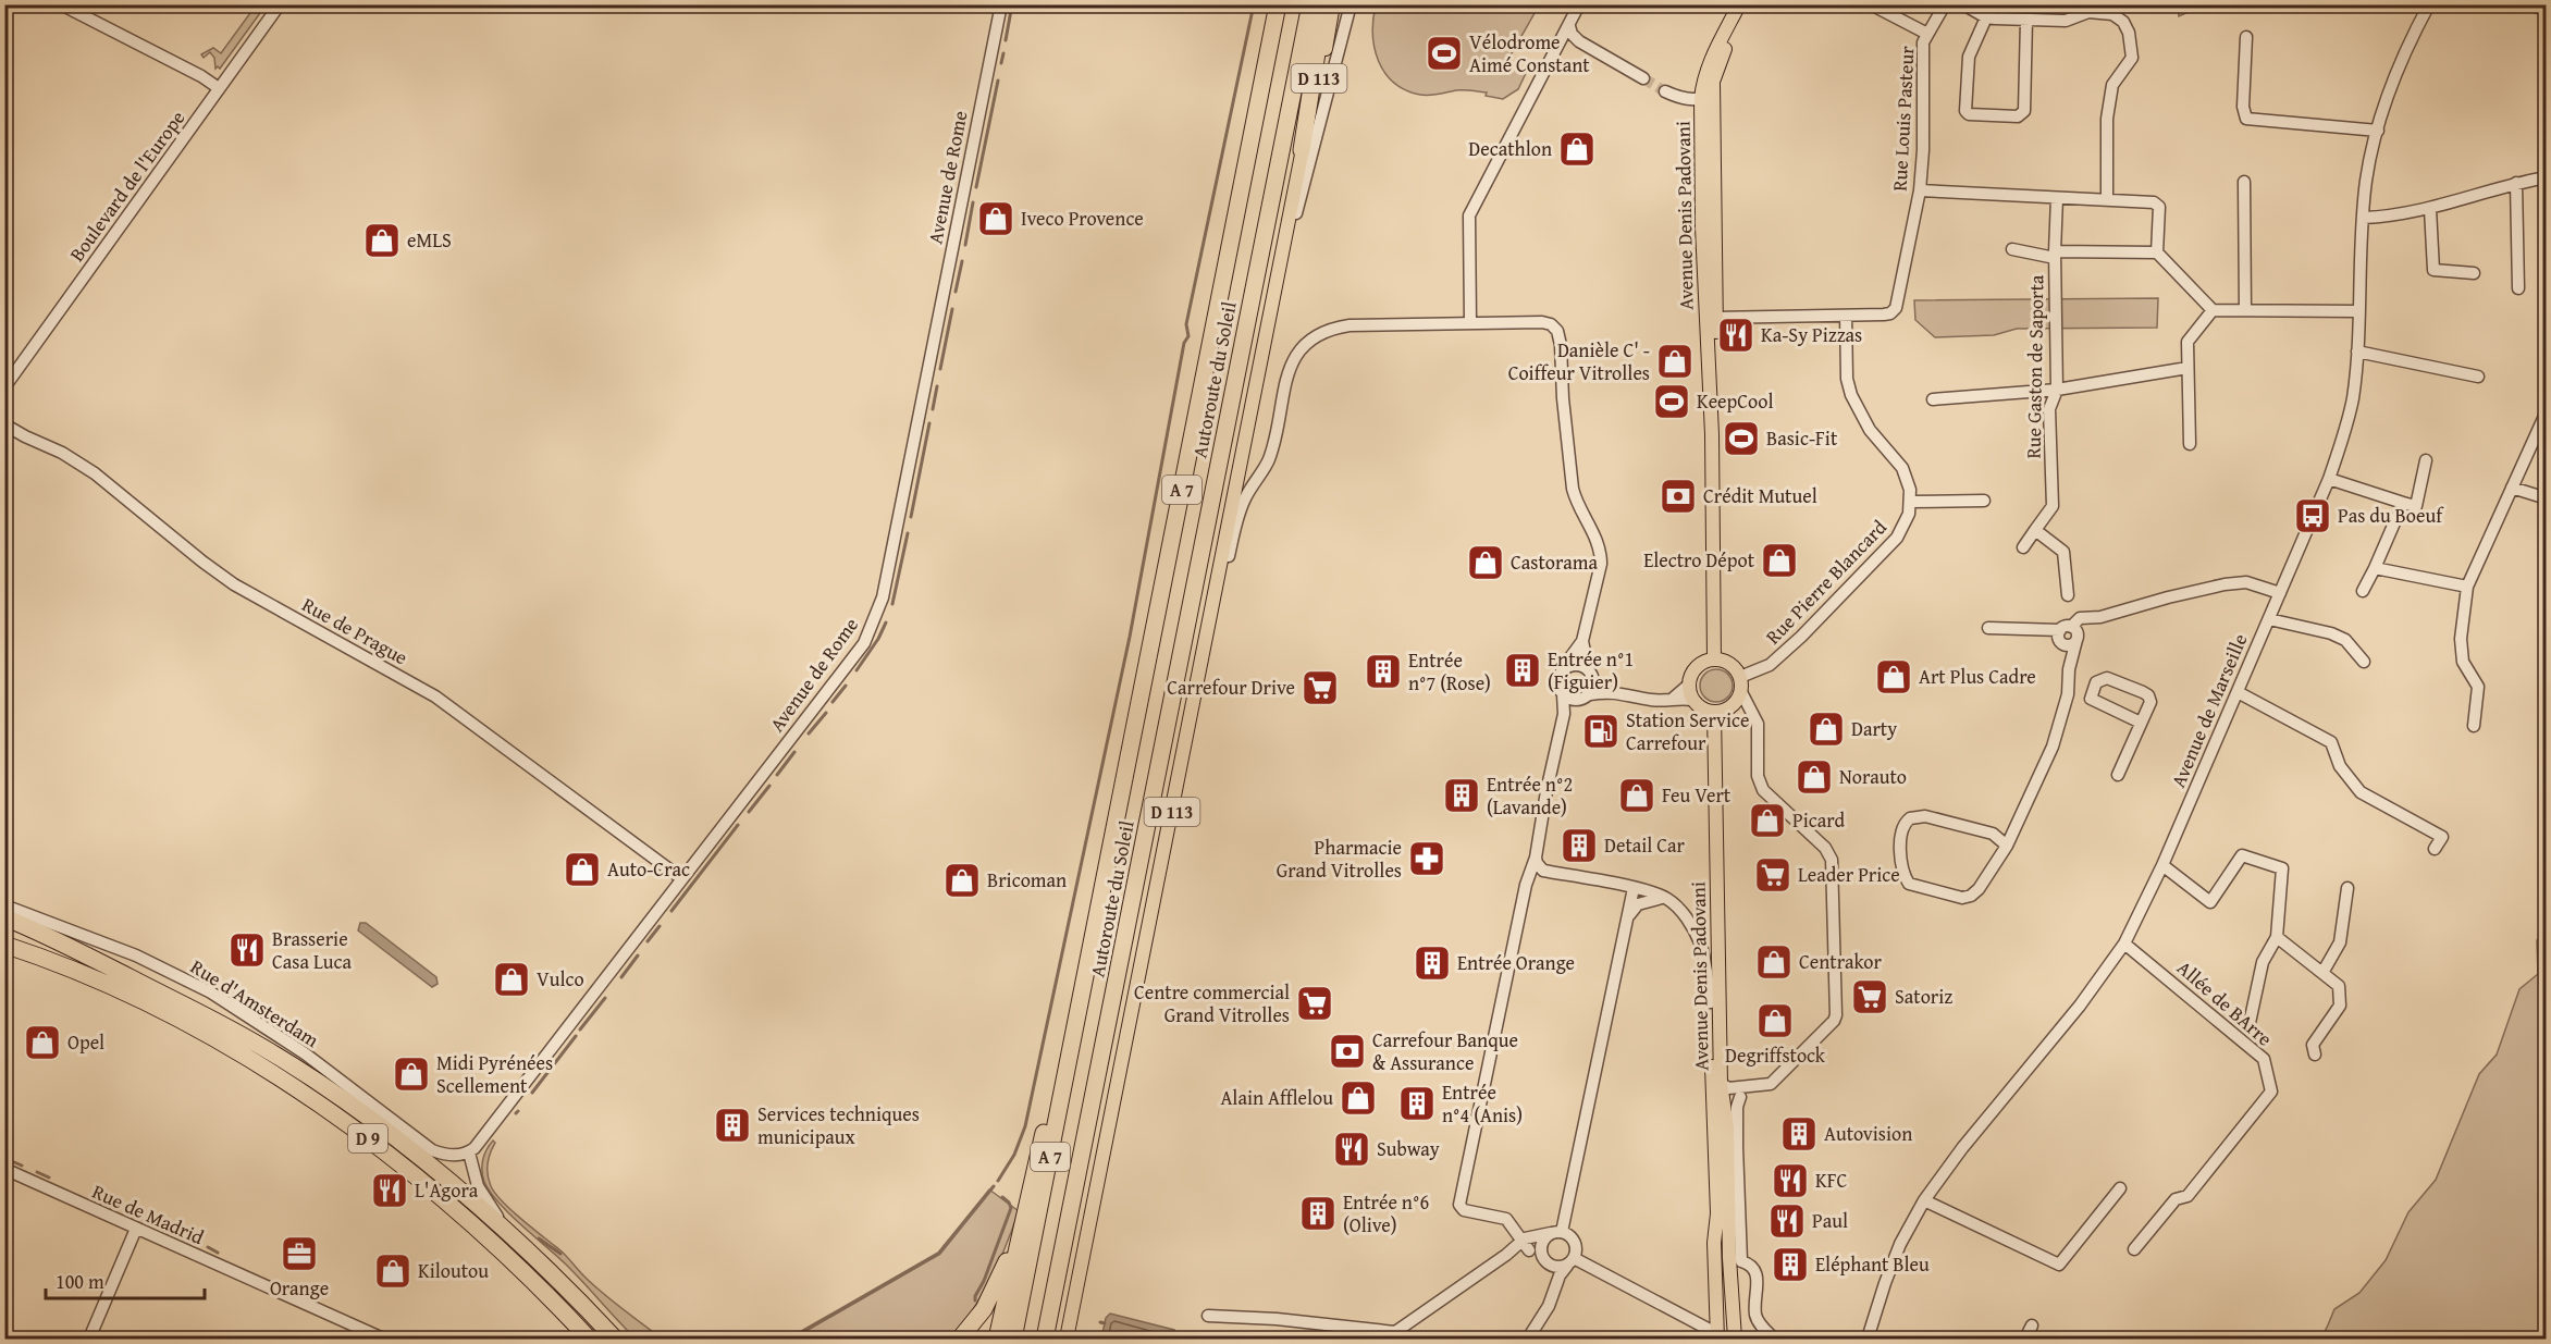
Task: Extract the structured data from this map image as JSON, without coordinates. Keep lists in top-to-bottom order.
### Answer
{
  "streets": {
    "highway": ["Autoroute du Soleil", "A 7", "D 9"],
    "main road": ["D 113", "Avenue Denis Padovani"],
    "street": [
      "Rue Louis Pasteur",
      "Avenue de Rome",
      "Boulevard de l'Europe",
      "Rue Gaston de Saporta",
      "Rue Pierre Blancard",
      "Rue de Prague",
      "Avenue de Marseille",
      "Rue d'Amsterdam",
      "Allée de BArre",
      "Rue de Madrid"
    ]
  },
  "crossings": [
    ["Avenue de Rome", "Rue de Prague"],
    ["Avenue de Rome", "Rue d'Amsterdam"],
    ["Avenue Denis Padovani", "Rue Pierre Blancard"],
    ["Avenue de Marseille", "Allée de BArre"]
  ],
  "places": {
    "sports": ["Vélodrome Aimé Constant", "KeepCool", "Basic-Fit"],
    "shop": [
      "Decathlon",
      "Iveco Provence",
      "eMLS",
      "Danièle C' - Coiffeur Vitrolles",
      "Electro Dépot",
      "Castorama",
      "Art Plus Cadre",
      "Darty",
      "Norauto",
      "Feu Vert",
      "Picard",
      "Auto-Crac",
      "Bricoman",
      "Centrakor",
      "Vulco",
      "Degriffstock",
      "Opel",
      "Midi Pyrénées Scellement",
      "Alain Afflelou",
      "Kiloutou"
    ],
    "restaurant": [
      "Ka-Sy Pizzas",
      "Brasserie Casa Luca",
      "Subway",
      "KFC",
      "L'Agora",
      "Paul"
    ],
    "bank": ["Crédit Mutuel", "Carrefour Banque & Assurance"],
    "bus stop": ["Pas du Boeuf"],
    "building": [
      "Entrée n°1 (Figuier)",
      "Entrée n°7 (Rose)",
      "Entrée n°2 (Lavande)",
      "Detail Car",
      "Entrée Orange",
      "Entrée n°4 (Anis)",
      "Services techniques municipaux",
      "Autovision",
      "Entrée n°6 (Olive)",
      "Eléphant Bleu"
    ],
    "supermarket": [
      "Carrefour Drive",
      "Leader Price",
      "Satoriz",
      "Centre commercial Grand Vitrolles"
    ],
    "fuel station": ["Station Service Carrefour"],
    "pharmacy": ["Pharmacie Grand Vitrolles"],
    "office": ["Orange"]
  },
  "scale_bar": "100 m"
}
